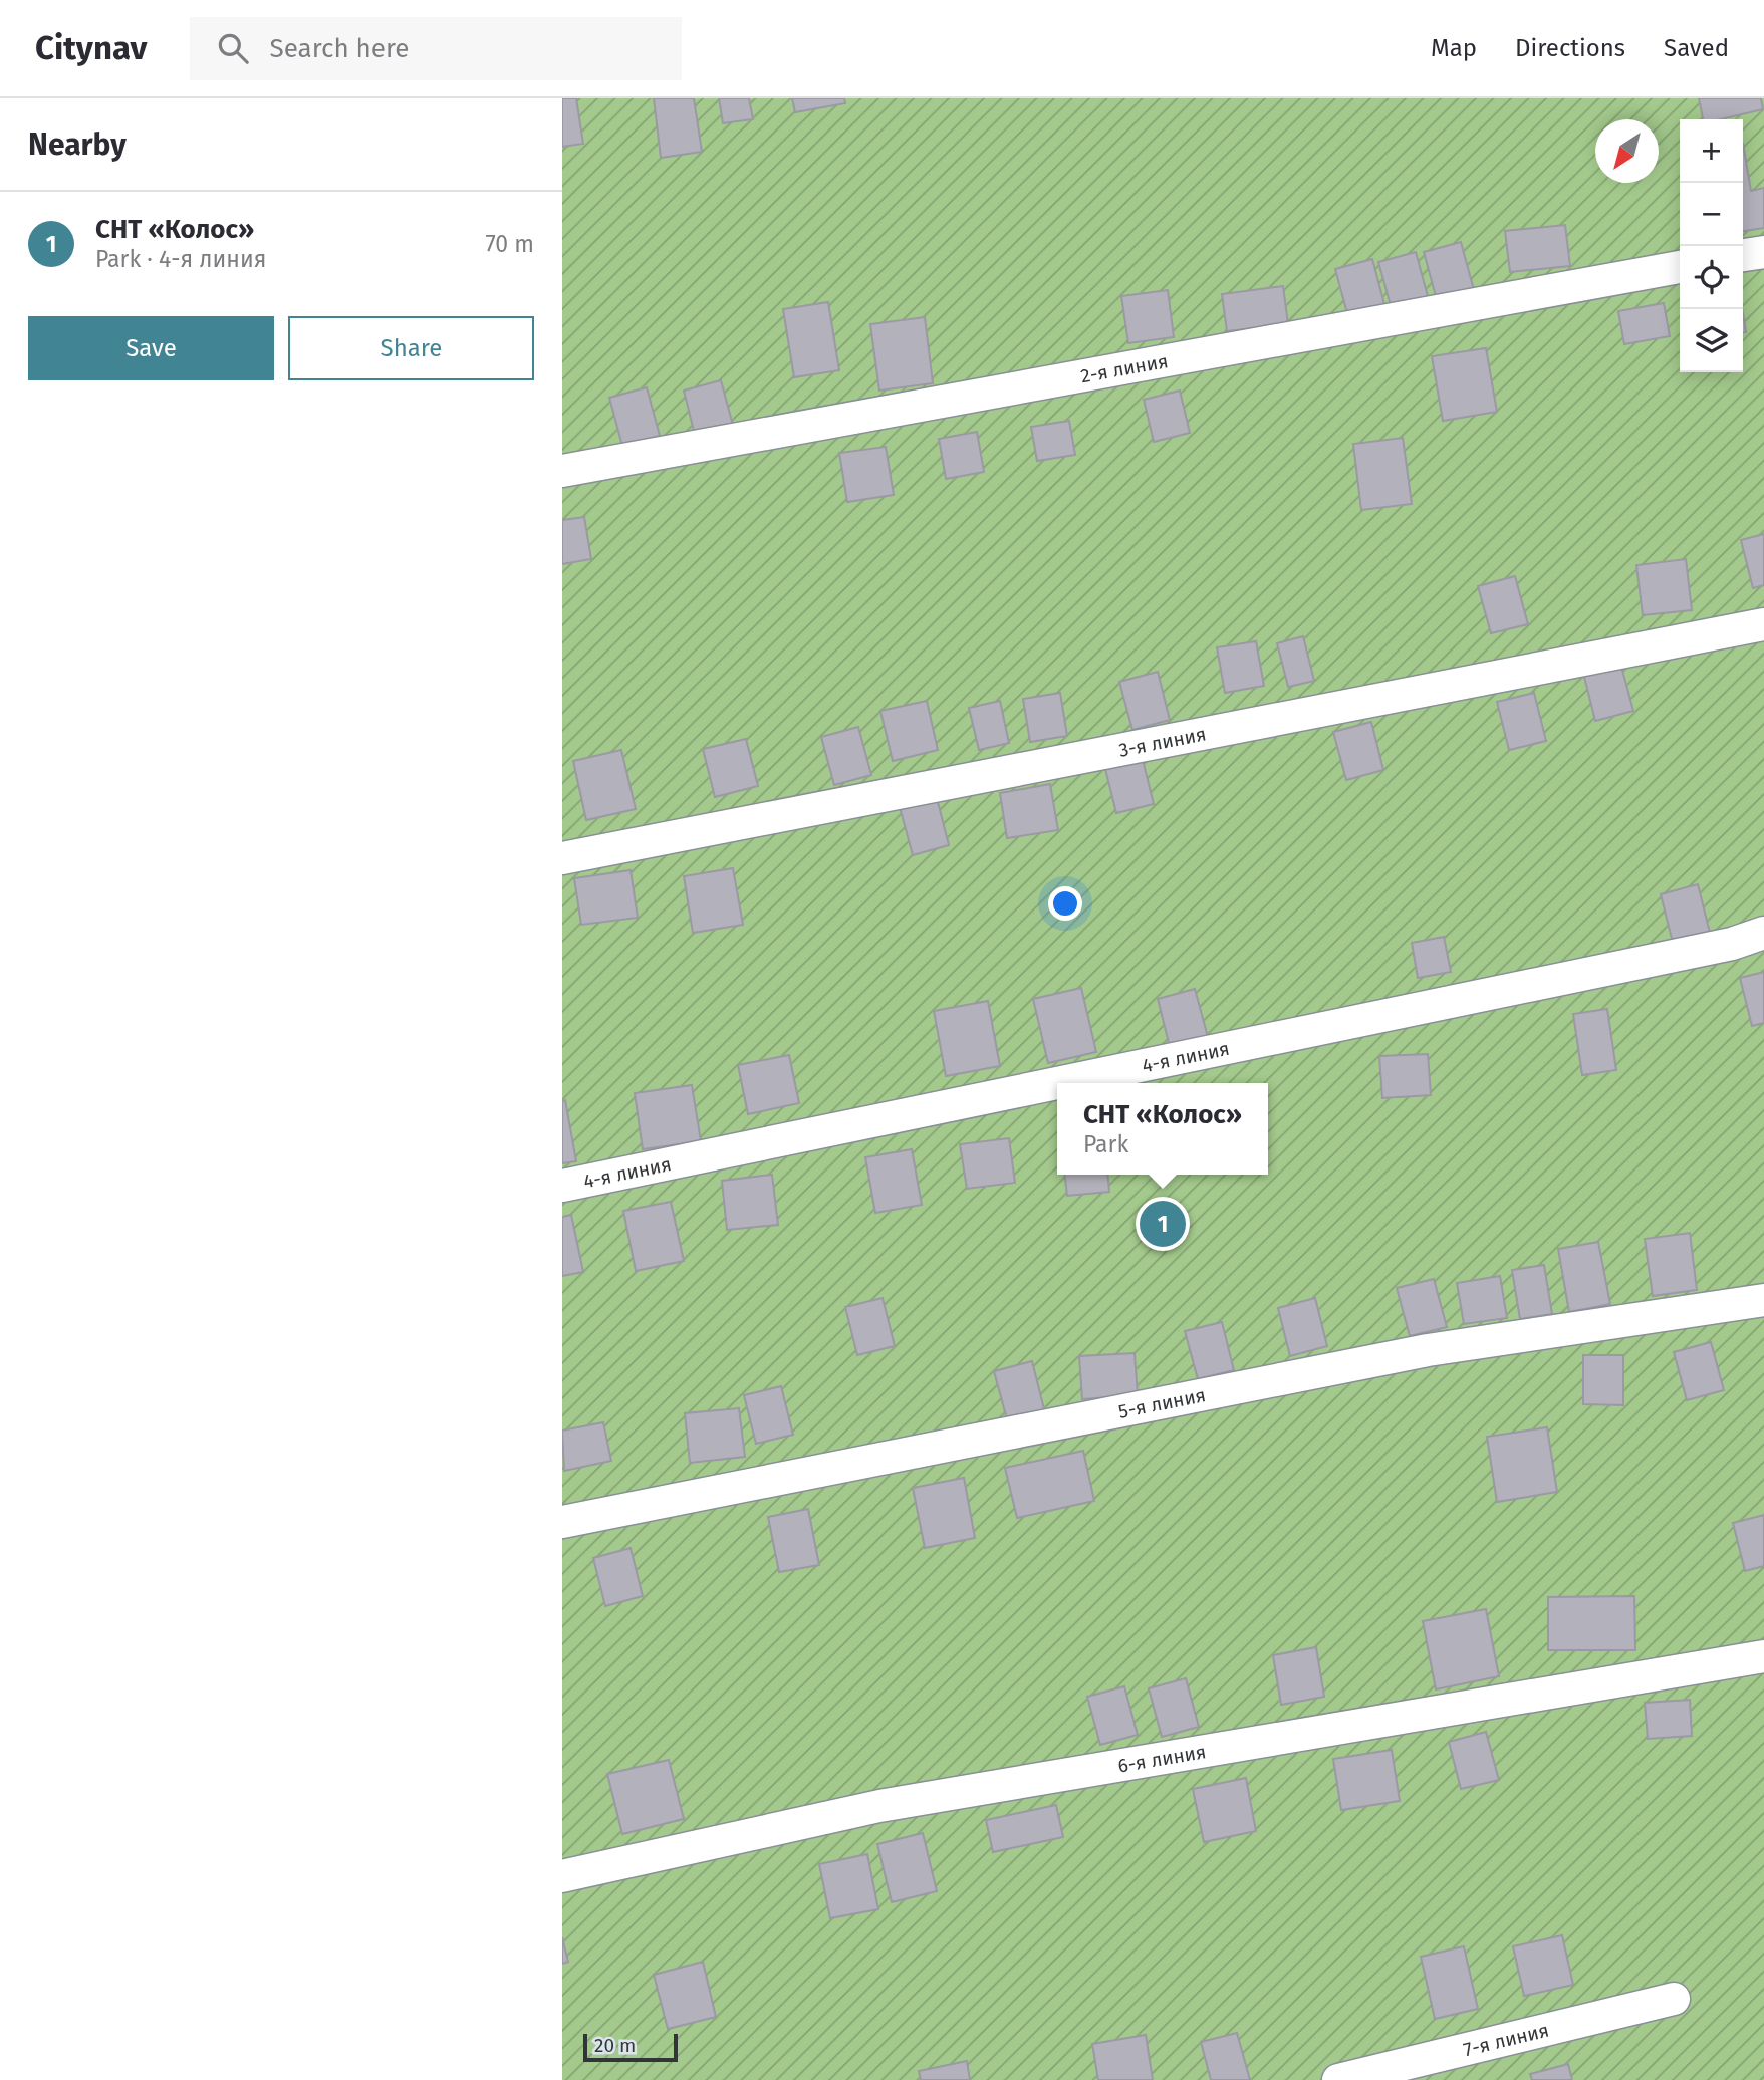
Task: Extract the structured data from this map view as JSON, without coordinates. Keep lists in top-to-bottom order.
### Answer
{
  "streets": {
    "street": [
      "2-я линия",
      "3-я линия",
      "4-я линия",
      "5-я линия",
      "6-я линия",
      "7-я линия"
    ]
  },
  "scale_bar": "20 m",
  "north": "bottom left",
  "page": {
    "header": "Citynav",
    "search": "Search here",
    "nav": ["Map", "Directions", "Saved"],
    "heading": "Nearby",
    "map_buttons": ["+", "−"],
    "list": [
      {
        "mark": "1",
        "name": "СНТ «Колос»",
        "note": "Park · 4-я линия",
        "value": "70 m"
      }
    ],
    "buttons": ["Save", "Share"],
    "popup": ["СНТ «Колос»", "Park"],
    "pins": "1",
    "scale": "20 m"
  }
}
